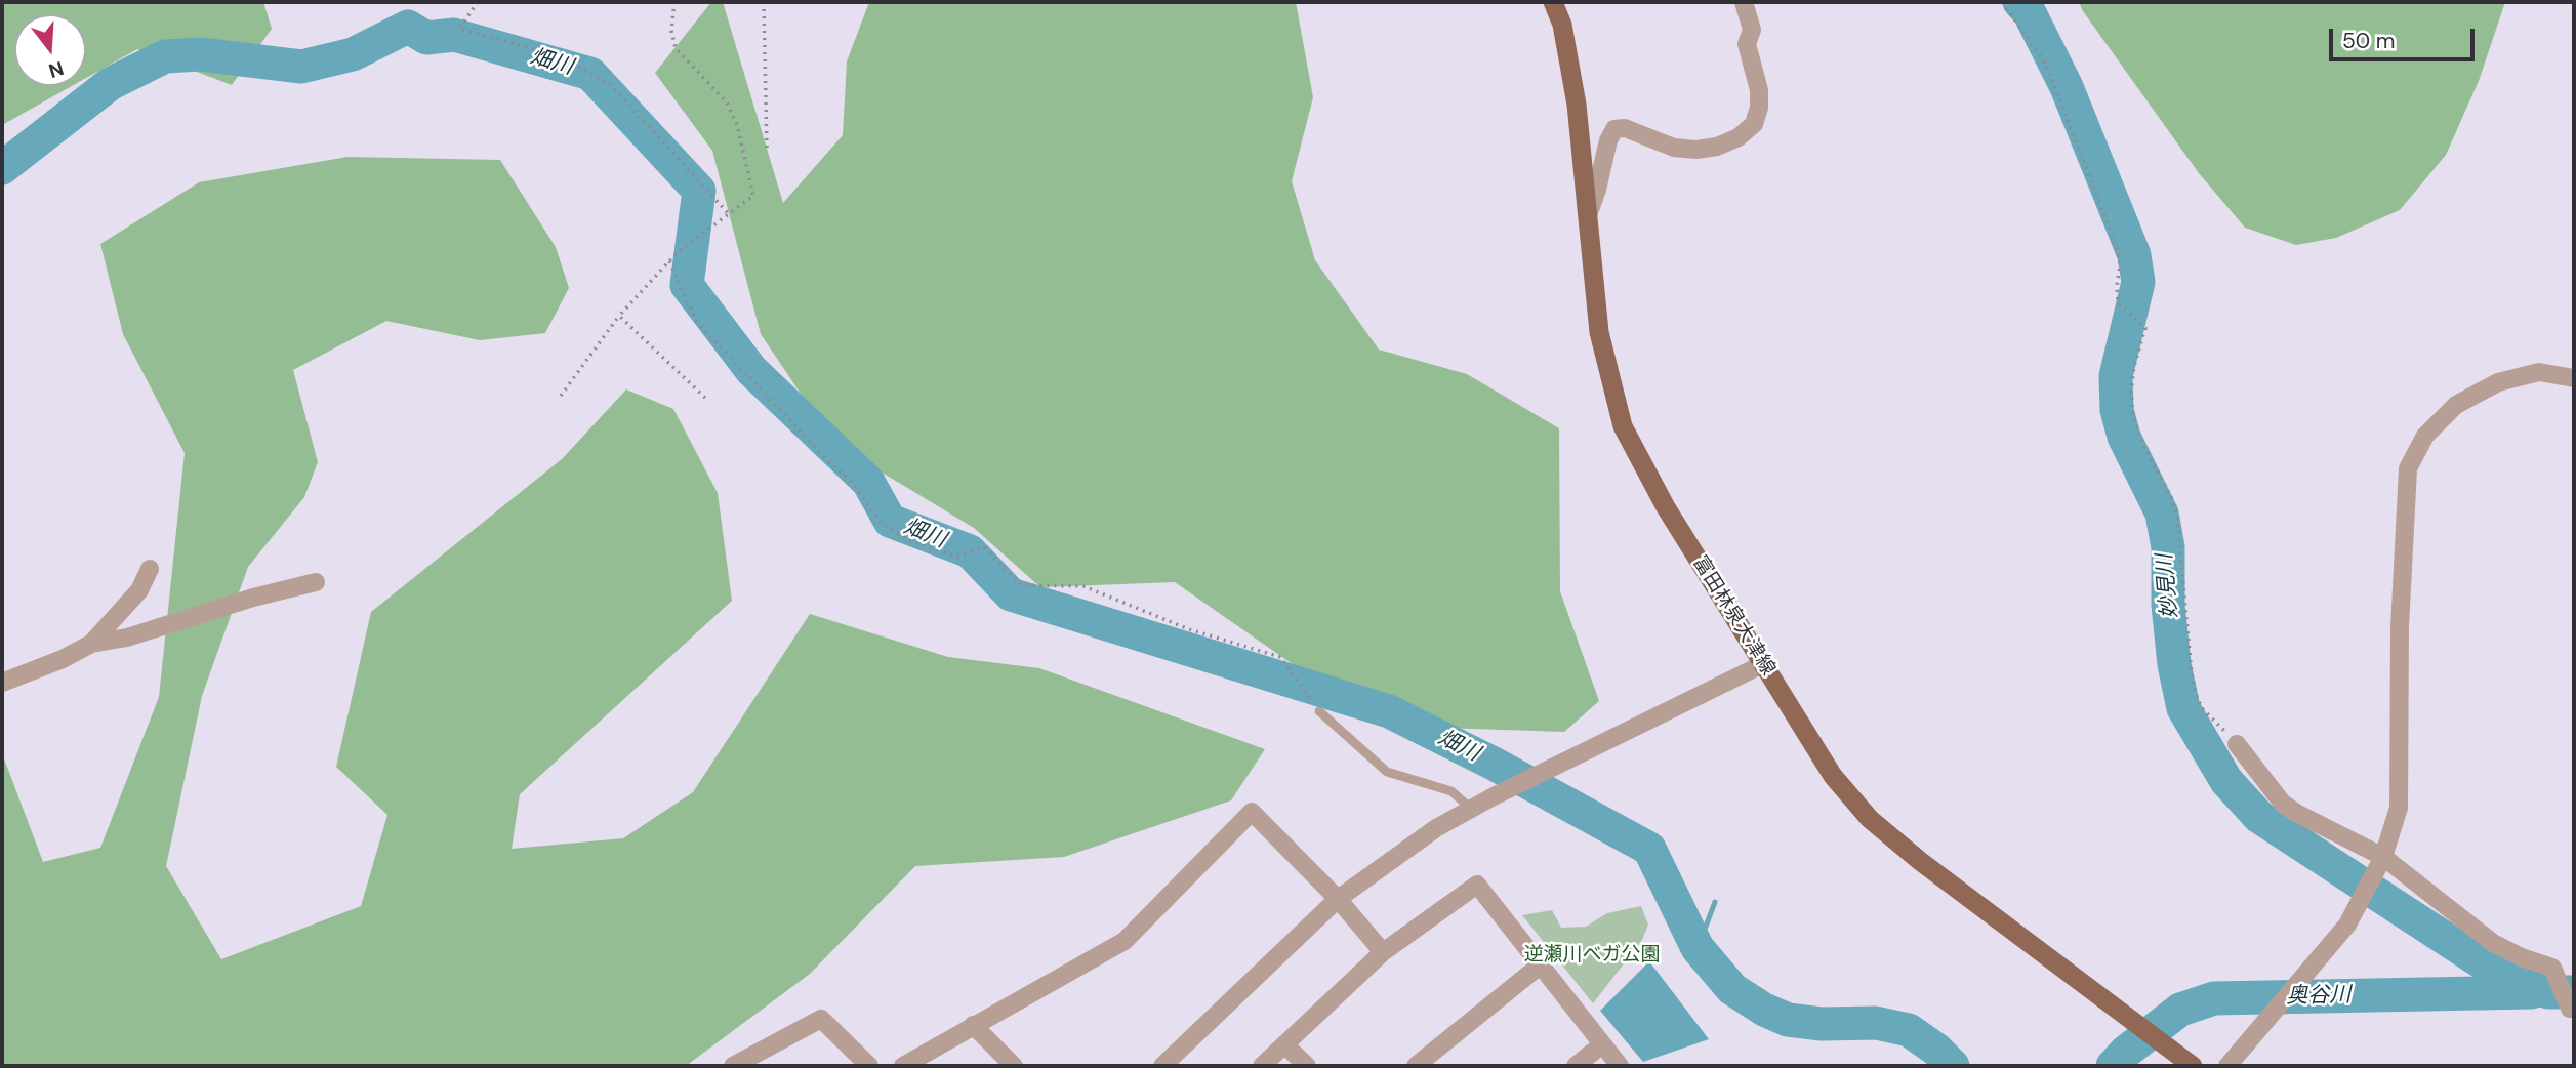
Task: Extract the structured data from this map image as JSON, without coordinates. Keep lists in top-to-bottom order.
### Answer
{
  "streets": {
    "main road": ["富田林泉大津線"]
  },
  "water": ["畑川", "妙見川", "奥谷川"],
  "parks": ["逆瀬川ベガ公園"],
  "scale_bar": "50 m",
  "north": "bottom"
}
